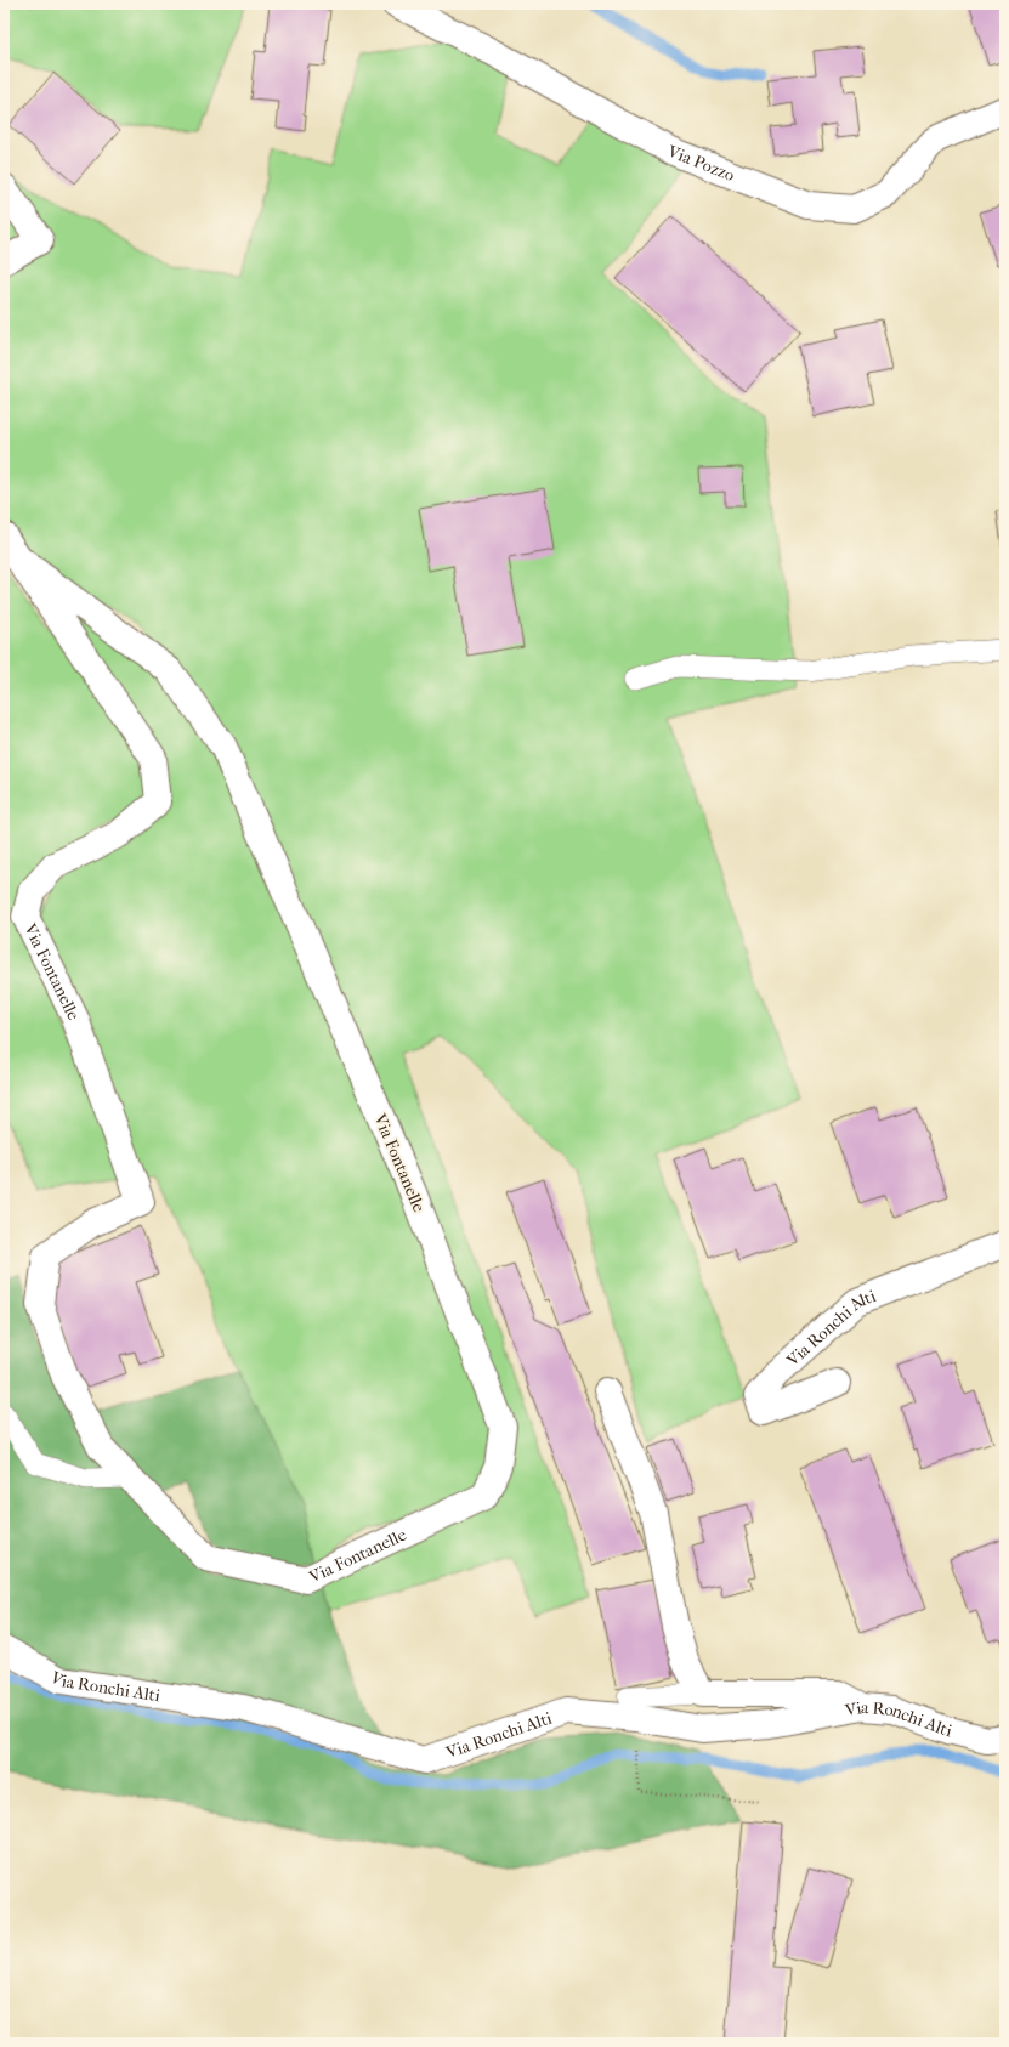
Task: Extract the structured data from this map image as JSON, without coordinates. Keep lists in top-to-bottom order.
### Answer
{
  "streets": {
    "street": ["Via Pozzo", "Via Fontanelle", "Via Ronchi Alti"]
  }
}
